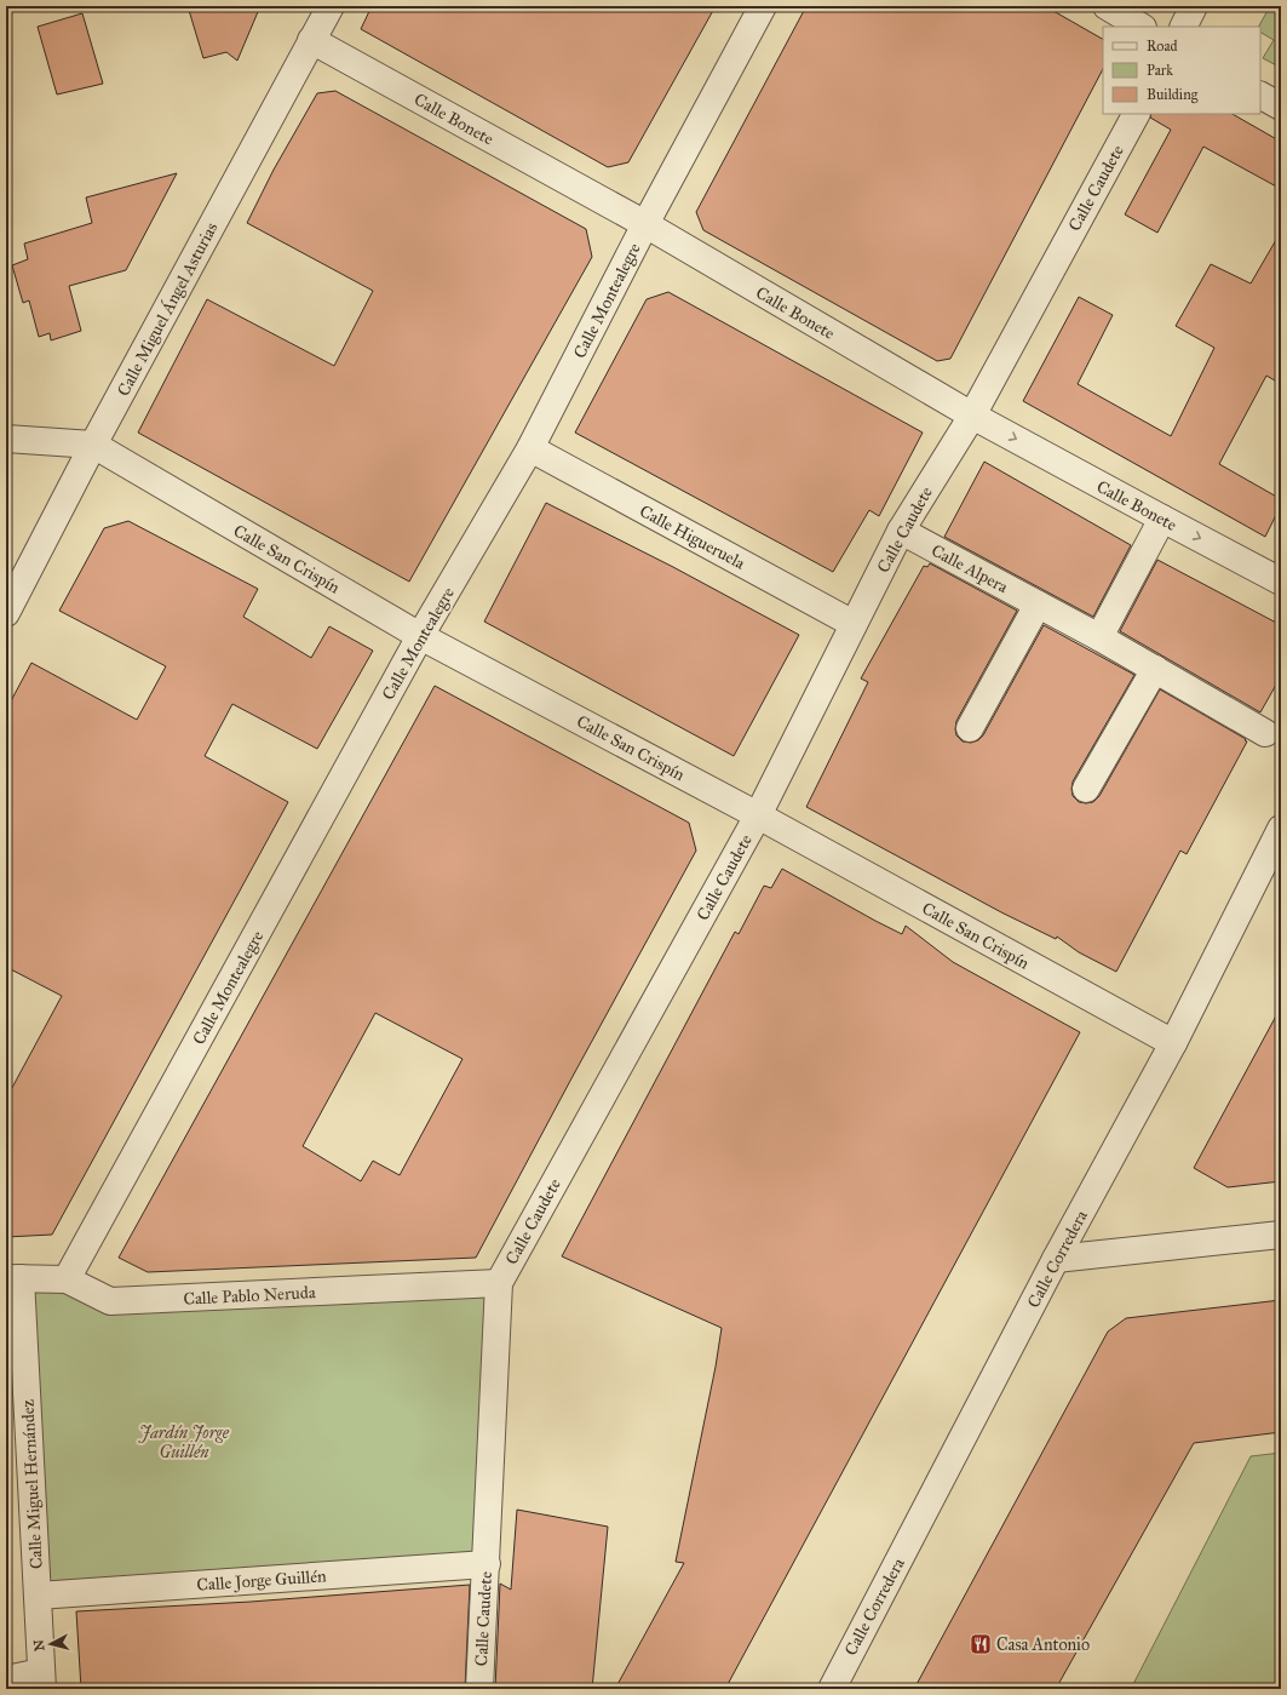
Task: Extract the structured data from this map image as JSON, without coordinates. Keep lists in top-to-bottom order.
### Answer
{
  "streets": {
    "street": [
      "Calle Bonete",
      "Calle Caudete",
      "Calle Montealegre",
      "Calle Miguel Ángel Asturias",
      "Calle Higueruela",
      "Calle San Crispín",
      "Calle Alpera",
      "Calle Corredera",
      "Calle Pablo Neruda",
      "Calle Miguel Hernández",
      "Calle Jorge Guillén"
    ]
  },
  "crossings": [
    ["Calle Bonete", "Calle Caudete"],
    ["Calle Bonete", "Calle Montealegre"],
    ["Calle Bonete", "Calle Miguel Ángel Asturias"],
    ["Calle Caudete", "Calle Higueruela"],
    ["Calle Caudete", "Calle San Crispín"],
    ["Calle Caudete", "Calle Alpera"],
    ["Calle Caudete", "Calle Pablo Neruda"],
    ["Calle Caudete", "Calle Jorge Guillén"],
    ["Calle Montealegre", "Calle Higueruela"],
    ["Calle Montealegre", "Calle San Crispín"],
    ["Calle Montealegre", "Calle Pablo Neruda"],
    ["Calle Miguel Ángel Asturias", "Calle San Crispín"],
    ["Calle San Crispín", "Calle Corredera"],
    ["Calle Pablo Neruda", "Calle Miguel Hernández"],
    ["Calle Miguel Hernández", "Calle Jorge Guillén"]
  ],
  "parks": ["Jardín Jorge Guillén"],
  "places": {
    "restaurant": ["Casa Antonio"]
  },
  "legend": ["Road", "Park", "Building"],
  "north": "left"
}
